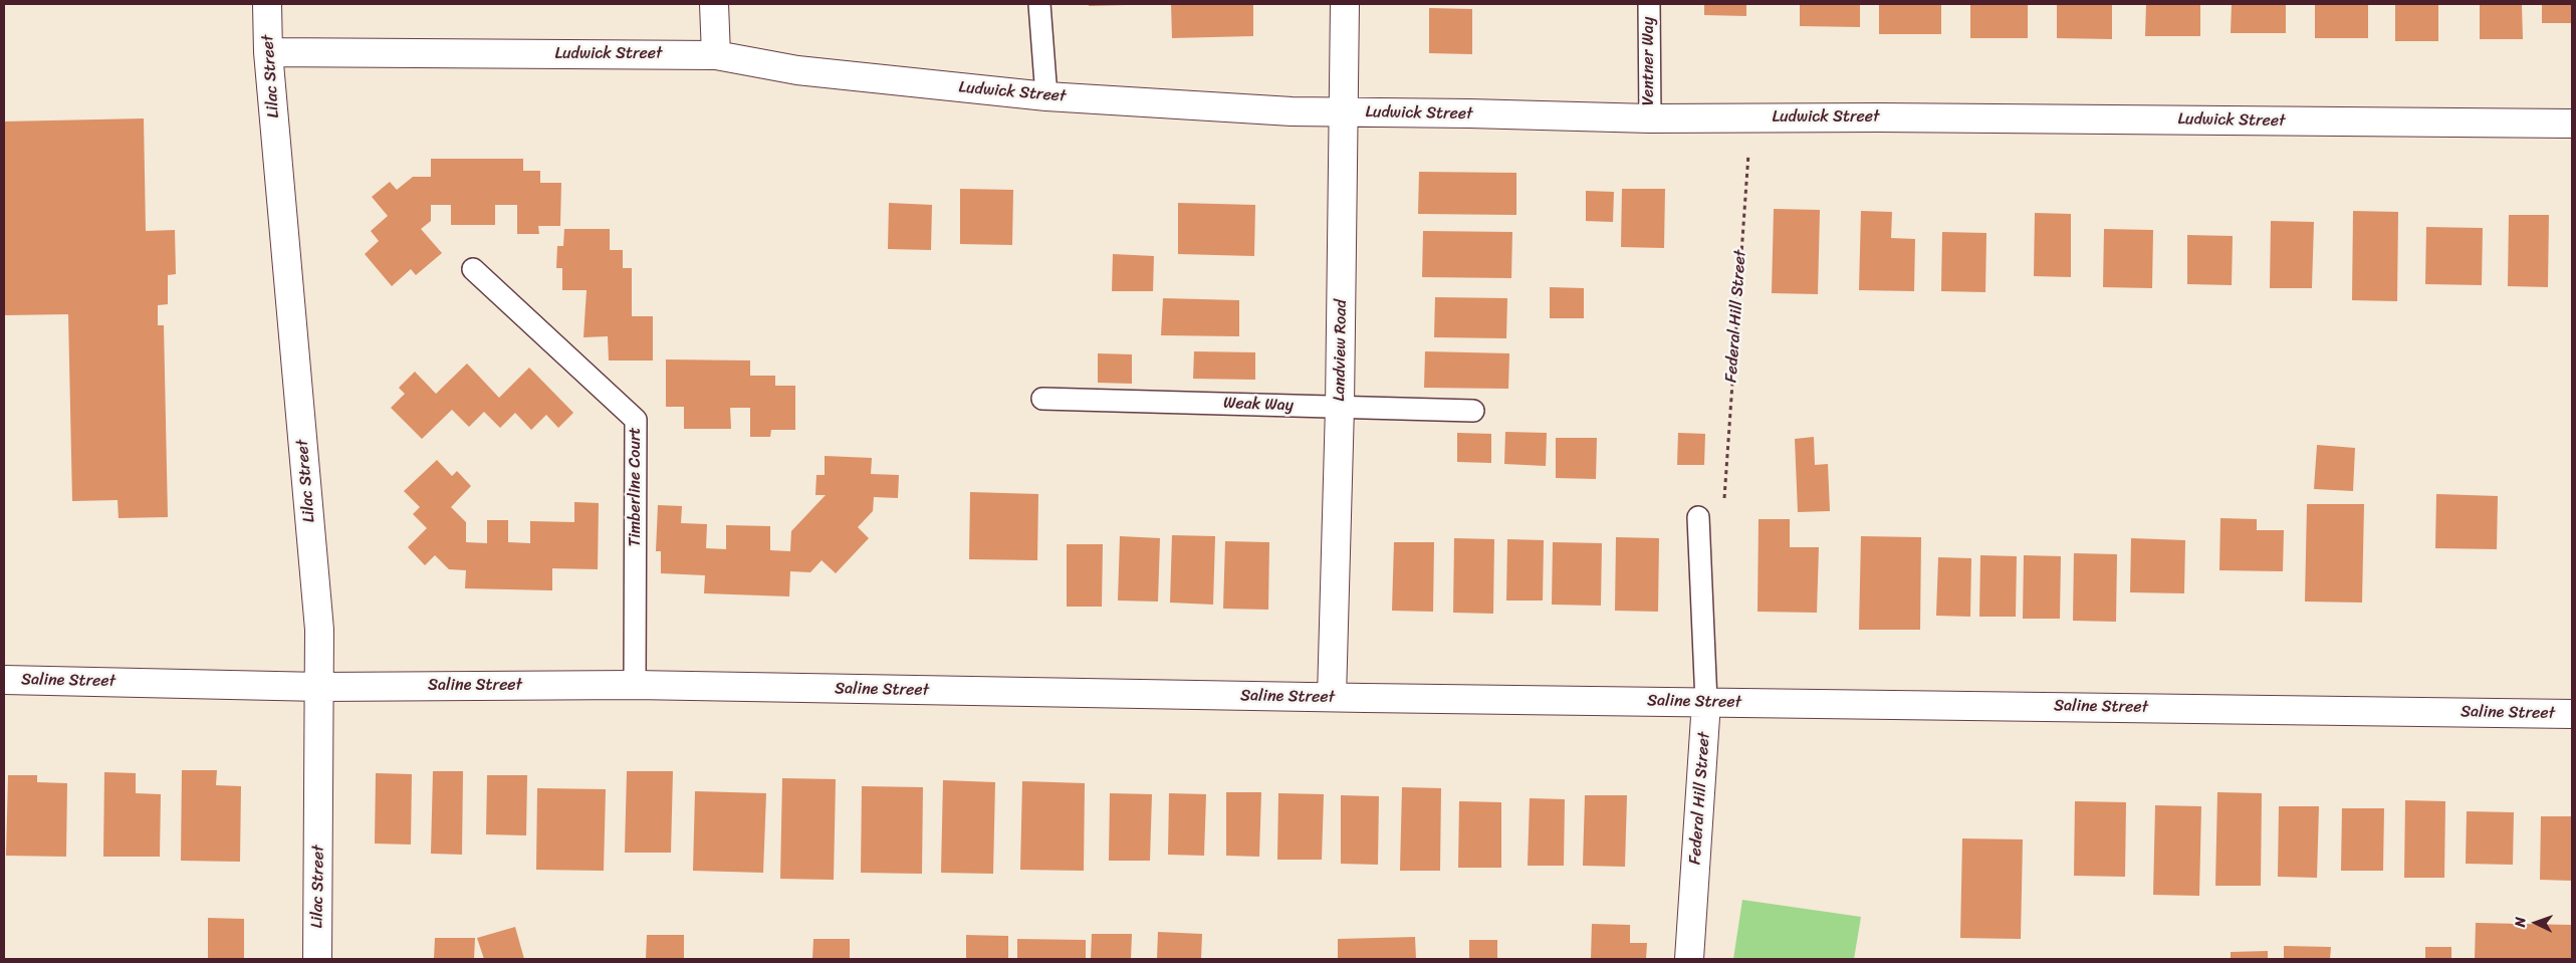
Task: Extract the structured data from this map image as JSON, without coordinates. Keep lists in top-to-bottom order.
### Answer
{
  "streets": {
    "street": [
      "Ludwick Street",
      "Lilac Street",
      "Federal Hill Street",
      "Landview Road",
      "Saline Street"
    ],
    "lane": ["Ventner Way", "Weak Way", "Timberline Court"]
  },
  "crossings": [
    ["Ludwick Street", "Ventner Way"],
    ["Ludwick Street", "Lilac Street"],
    ["Ludwick Street", "Federal Hill Street"],
    ["Ludwick Street", "Landview Road"],
    ["Lilac Street", "Saline Street"],
    ["Federal Hill Street", "Saline Street"],
    ["Landview Road", "Weak Way"],
    ["Landview Road", "Saline Street"],
    ["Timberline Court", "Saline Street"]
  ],
  "north": "left"
}
